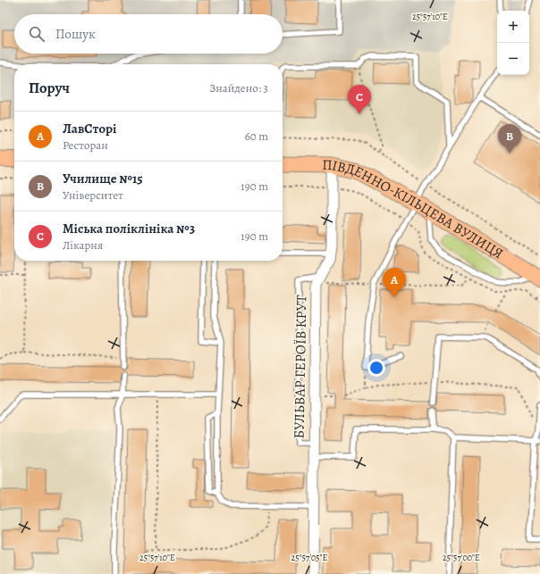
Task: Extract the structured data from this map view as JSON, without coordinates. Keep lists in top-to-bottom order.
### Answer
{
  "streets": {
    "main road": ["ПІВДЕННО-КІЛЬЦЕВА ВУЛИЦЯ"],
    "street": ["БУЛЬВАР ГЕРОЇВ КРУТ"]
  },
  "crossings": [
    ["ПІВДЕННО-КІЛЬЦЕВА ВУЛИЦЯ", "БУЛЬВАР ГЕРОЇВ КРУТ"]
  ],
  "page": {
    "map_buttons": ["+", "−"],
    "search": "Пошук",
    "heading": ["Поруч", "Знайдено: 3"],
    "pins": ["C", "B", "A"],
    "list": [
      {
        "mark": "A",
        "name": "ЛавСторі",
        "note": "Ресторан",
        "value": "60 m"
      },
      {
        "mark": "B",
        "name": "Училище №15",
        "note": "Університет",
        "value": "190 m"
      },
      {
        "mark": "C",
        "name": "Міська поліклініка №3",
        "note": "Лікарня",
        "value": "190 m"
      }
    ]
  },
  "coordinates": ["25°57'10\"E", "25°57'05\"E", "25°57'00\"E"]
}
